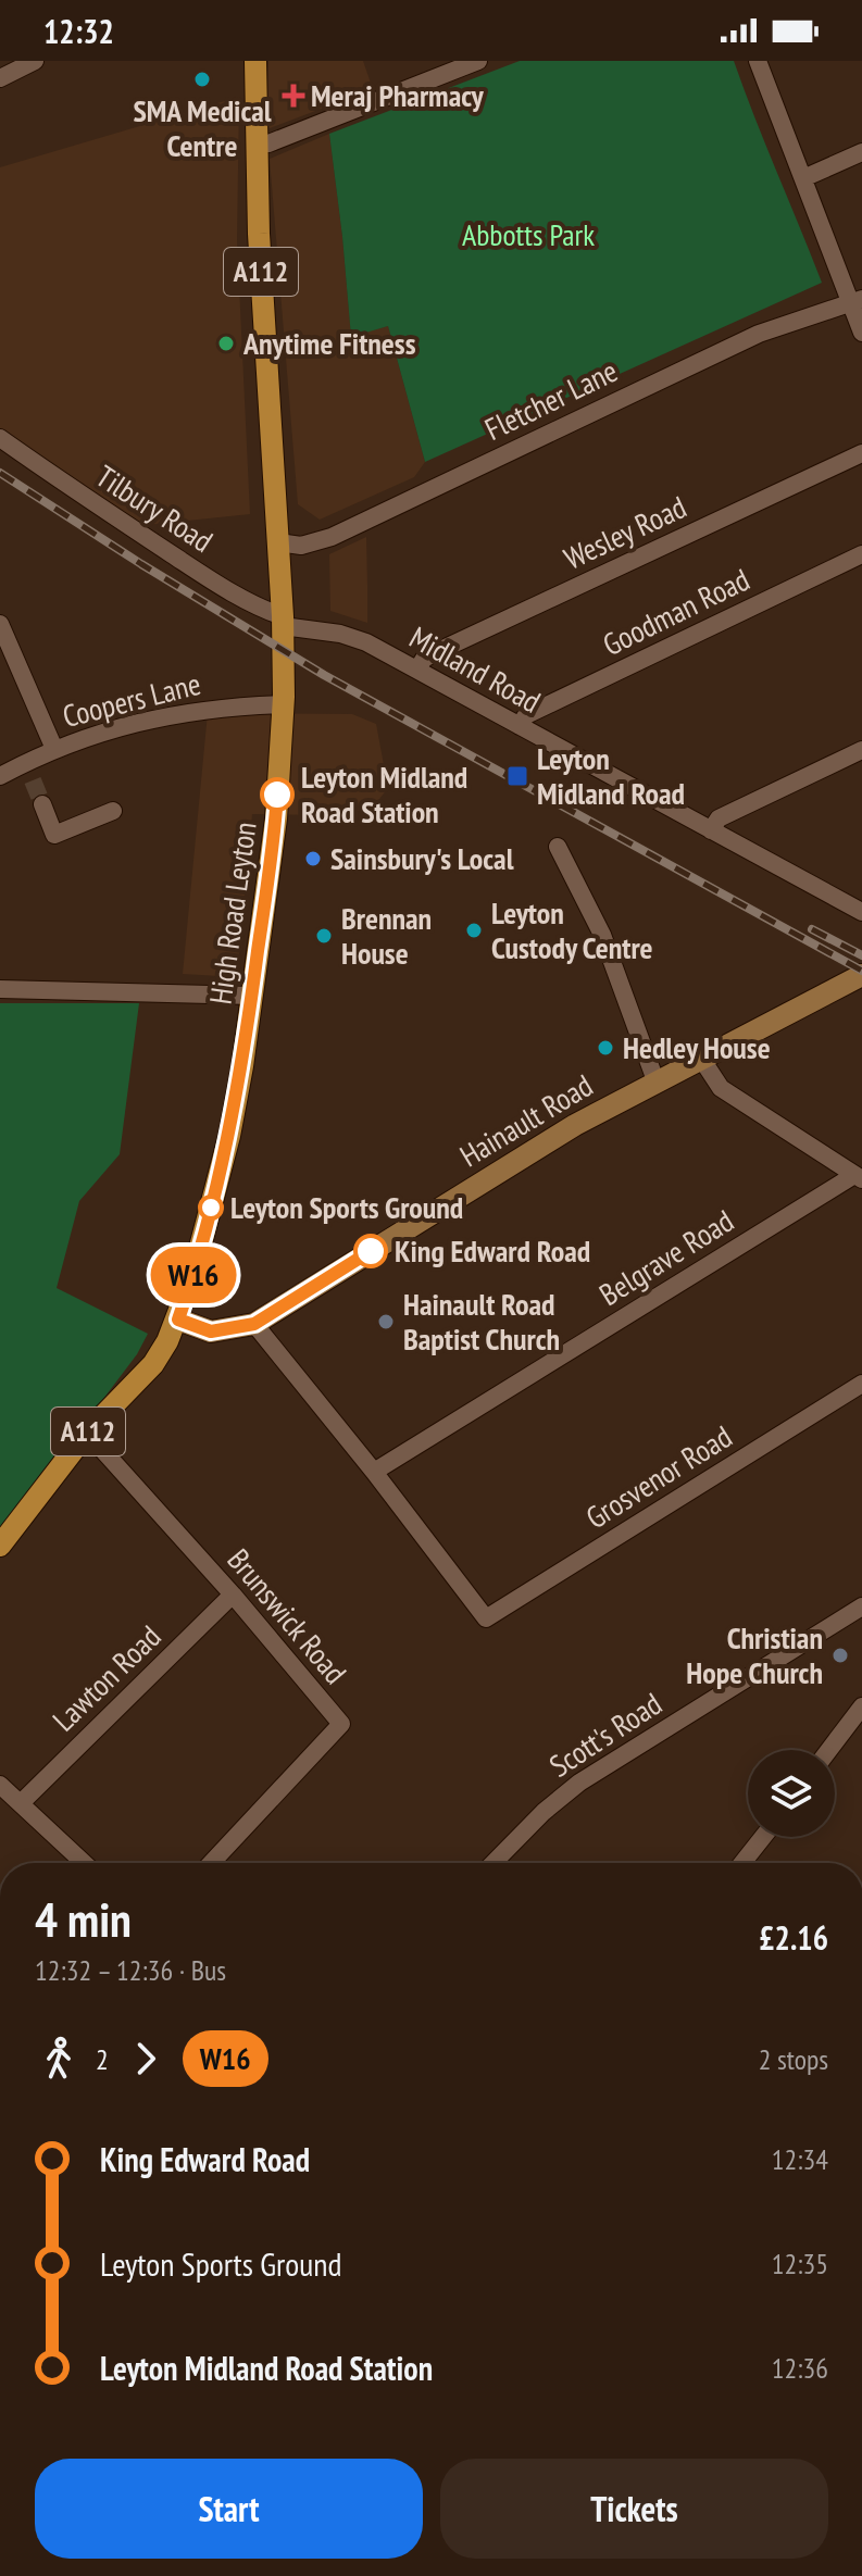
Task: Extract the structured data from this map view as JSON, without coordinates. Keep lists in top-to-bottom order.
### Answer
{
  "streets": {
    "main road": ["A112", "High Road Leyton"],
    "street": [
      "Fletcher Lane",
      "Tilbury Road",
      "Wesley Road",
      "Goodman Road",
      "Midland Road",
      "Coopers Lane",
      "Hainault Road",
      "Belgrave Road",
      "Grosvenor Road",
      "Brunswick Road",
      "Lawton Road",
      "Scott's Road"
    ]
  },
  "crossings": [
    ["Fletcher Lane", "High Road Leyton"],
    ["Tilbury Road", "Midland Road"],
    ["Tilbury Road", "High Road Leyton"],
    ["Wesley Road", "Midland Road"],
    ["Goodman Road", "Midland Road"],
    ["Midland Road", "High Road Leyton"],
    ["Coopers Lane", "High Road Leyton"],
    ["High Road Leyton", "Hainault Road"],
    ["High Road Leyton", "Brunswick Road"],
    ["Belgrave Road", "Grosvenor Road"],
    ["Brunswick Road", "Lawton Road"]
  ],
  "parks": ["Abbotts Park"],
  "places": {
    "other": [
      "SMA Medical Centre",
      "Anytime Fitness",
      "Leyton Midland Road Station",
      "Sainsbury's Local",
      "Leyton Custody Centre",
      "Brennan House",
      "Hedley House",
      "Leyton Sports Ground",
      "King Edward Road",
      "Hainault Road Baptist Church",
      "Christian Hope Church"
    ],
    "health": ["Meraj Pharmacy"],
    "transit": ["Leyton Midland Road"]
  },
  "lines": ["bus line W16"],
  "page": {
    "status": "12:32",
    "on_map": "W16",
    "heading": ["4 min", "12:32 – 12:36 · Bus", "£2.16"],
    "legs": ["2", "W16", "2 stops"],
    "list": [
      {
        "name": "King Edward Road",
        "value": "12:34"
      },
      {
        "name": "Leyton Sports Ground",
        "value": "12:35"
      },
      {
        "name": "Leyton Midland Road Station",
        "value": "12:36"
      }
    ],
    "buttons": ["Start", "Tickets"]
  }
}
